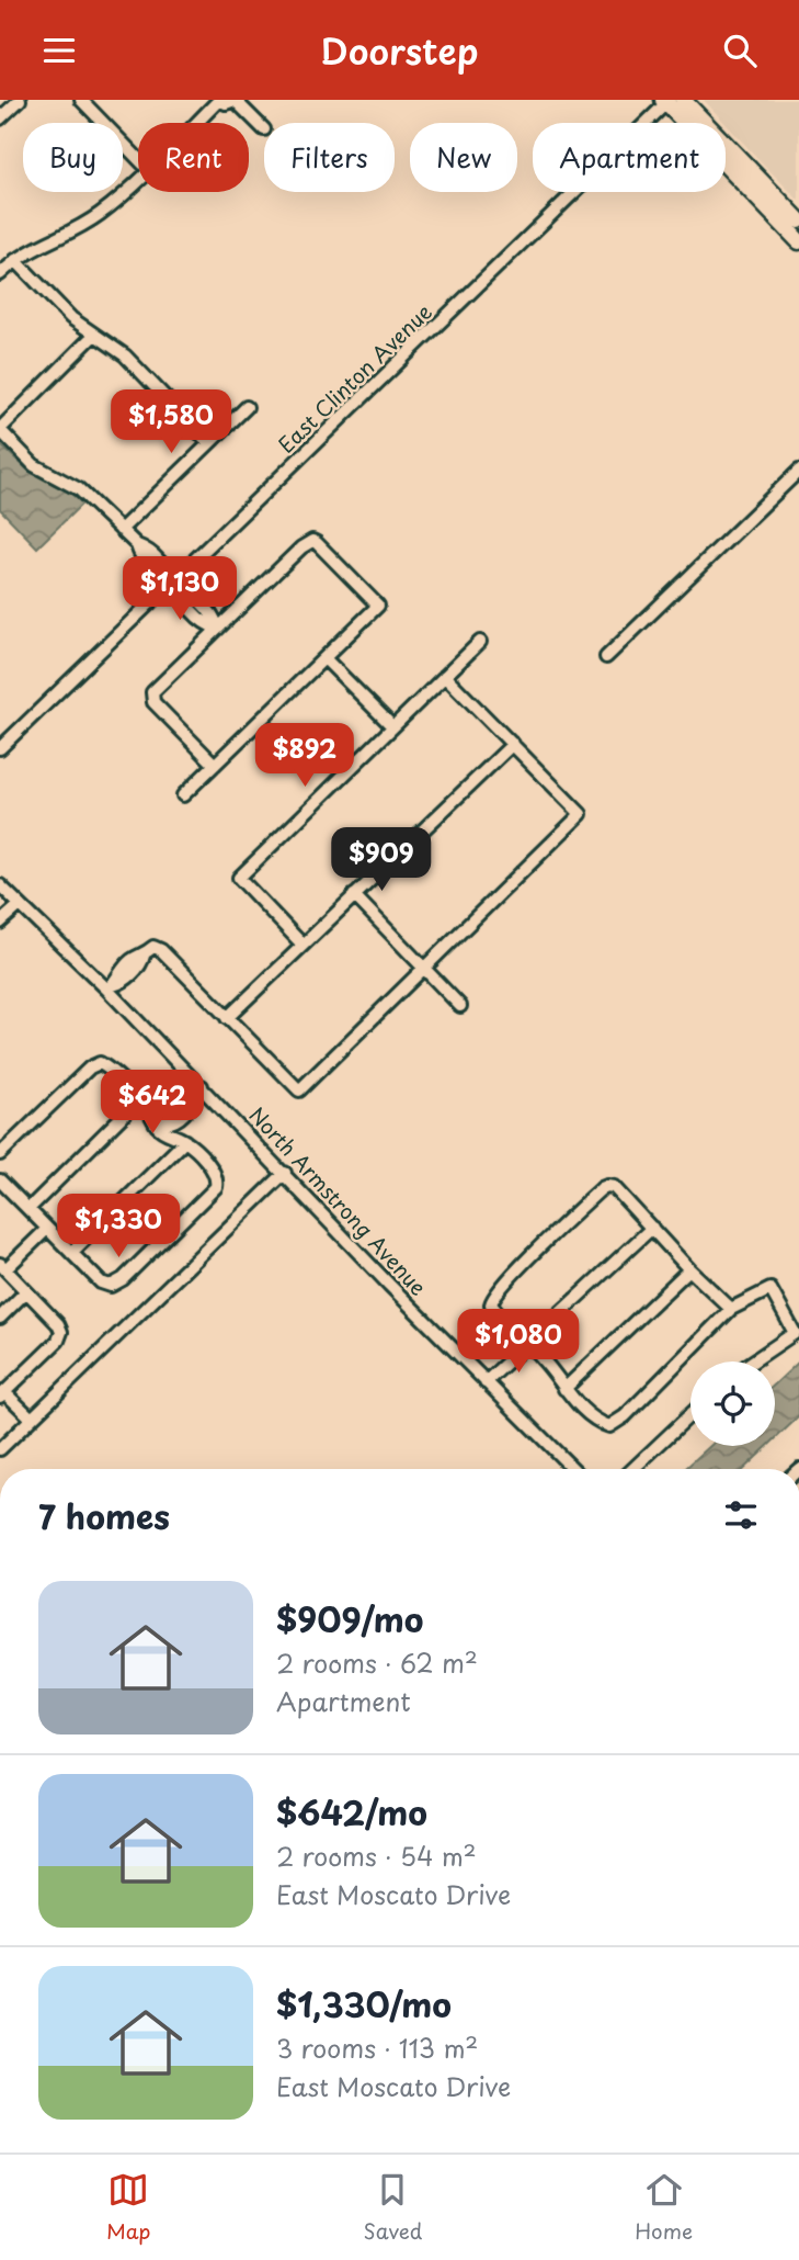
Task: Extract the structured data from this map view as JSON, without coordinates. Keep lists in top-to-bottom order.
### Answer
{
  "streets": {
    "street": ["East Clinton Avenue", "North Armstrong Avenue"]
  },
  "page": {
    "header": "Doorstep",
    "chip": [
      "Buy",
      "Rent",
      "Filters",
      "New",
      "Apartment"
    ],
    "price": [
      "$1,580",
      "$1,130",
      "$892",
      "$909",
      "$642",
      "$1,330",
      "$1,080"
    ],
    "heading": "7 homes",
    "list": [
      {
        "name": "$909/mo",
        "note": "2 rooms · 62 m² · Apartment"
      },
      {
        "name": "$642/mo",
        "note": "2 rooms · 54 m² · East Moscato Drive"
      },
      {
        "name": "$1,330/mo",
        "note": "3 rooms · 113 m² · East Moscato Drive"
      }
    ],
    "tabs": ["Map", "Saved", "Home"]
  }
}
